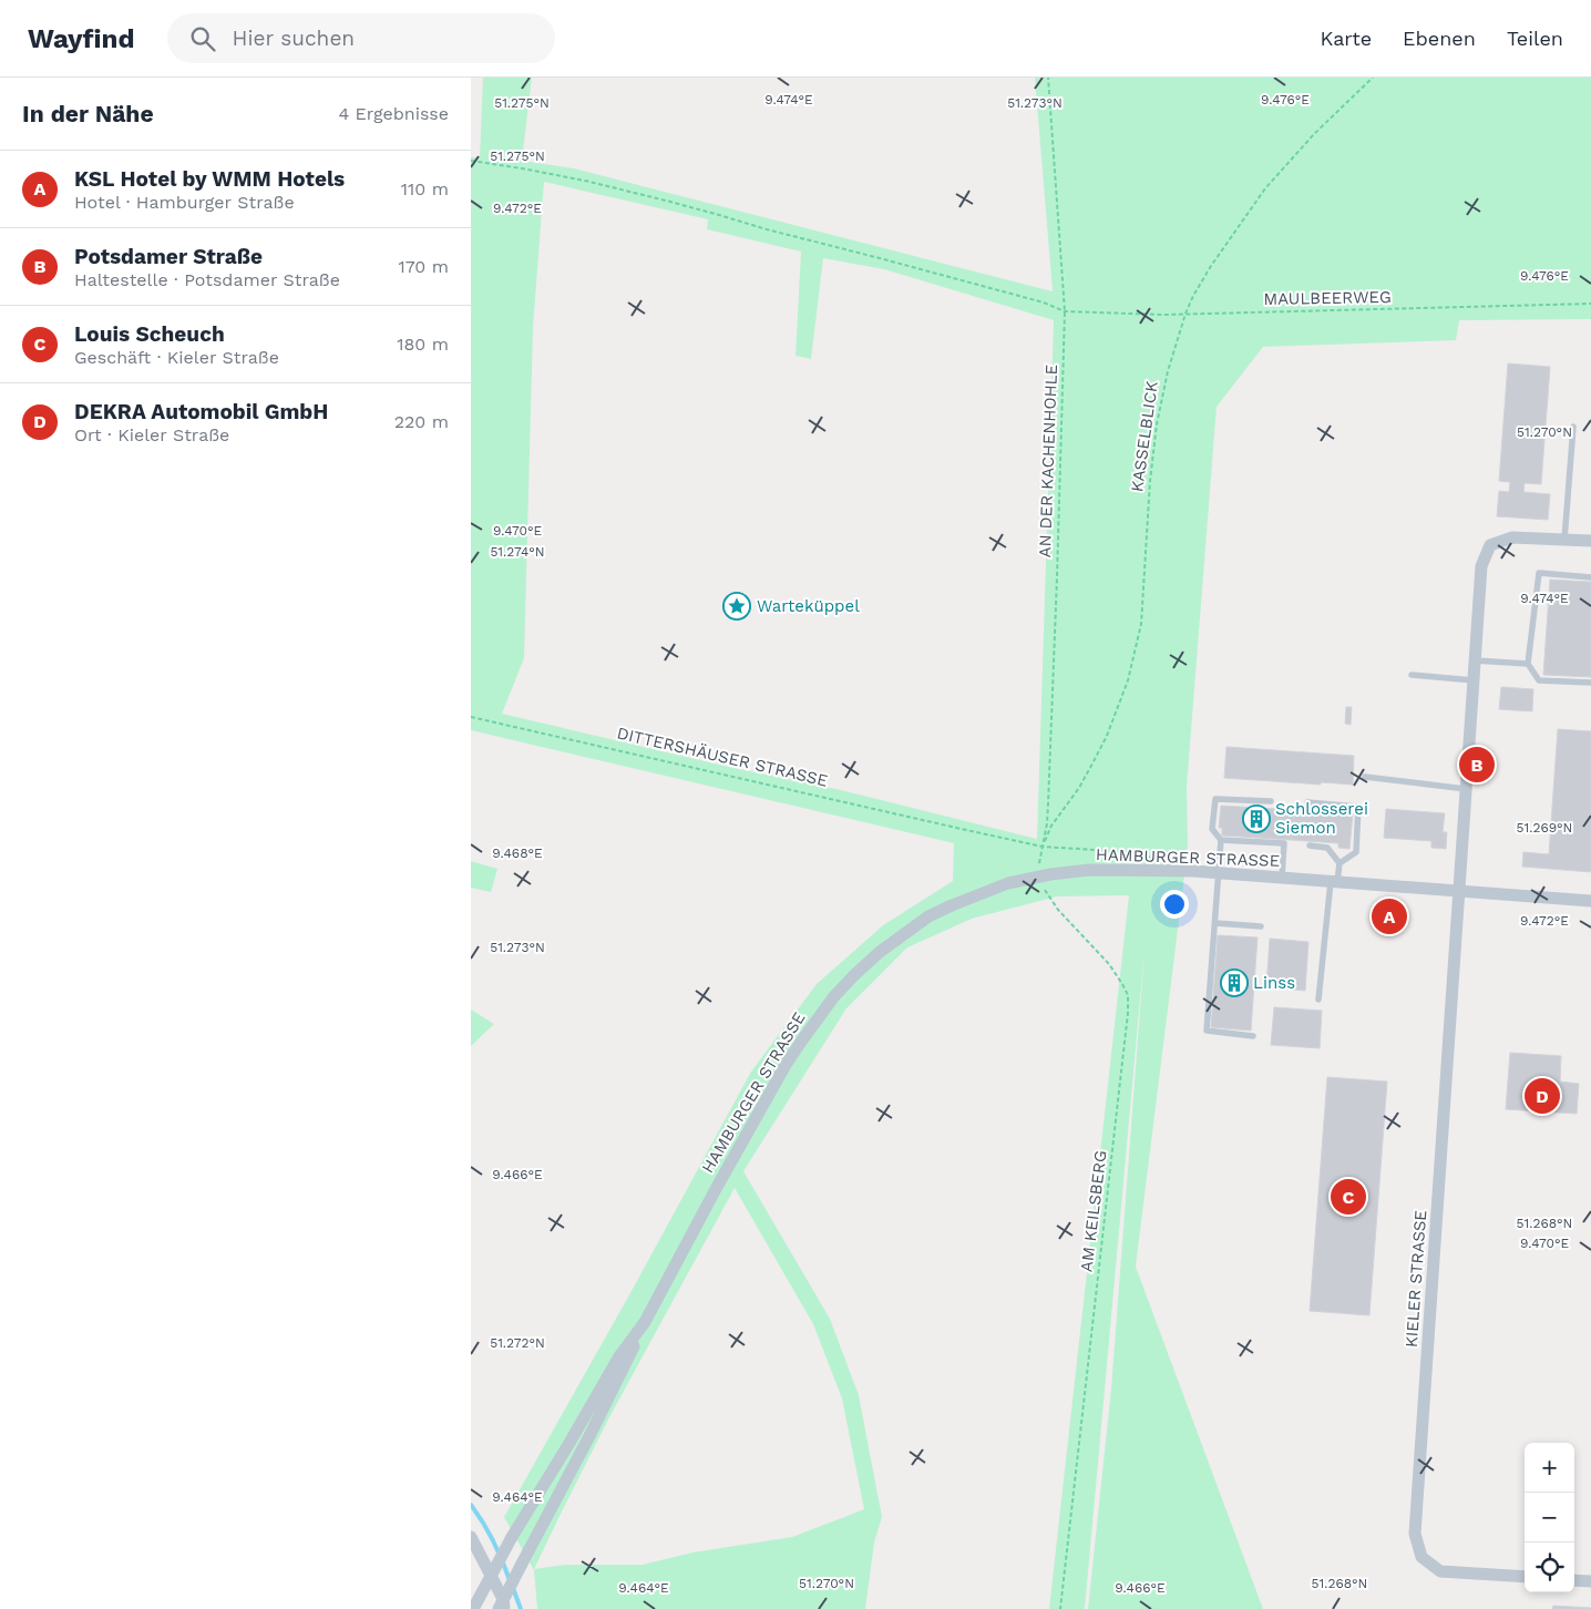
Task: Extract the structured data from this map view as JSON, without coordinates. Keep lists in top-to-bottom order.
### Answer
{
  "streets": {
    "street": ["HAMBURGER STRASSE", "KIELER STRASSE"],
    "path": [
      "MAULBEERWEG",
      "KASSELBLICK",
      "AN DER KACHENHOHLE",
      "DITTERSHÄUSER STRASSE",
      "AM KEILSBERG"
    ]
  },
  "crossings": [
    ["MAULBEERWEG", "KASSELBLICK"],
    ["MAULBEERWEG", "AN DER KACHENHOHLE"],
    ["KASSELBLICK", "AN DER KACHENHOHLE"],
    ["KASSELBLICK", "DITTERSHÄUSER STRASSE"],
    ["KASSELBLICK", "AM KEILSBERG"],
    ["AN DER KACHENHOHLE", "DITTERSHÄUSER STRASSE"],
    ["AN DER KACHENHOHLE", "AM KEILSBERG"],
    ["DITTERSHÄUSER STRASSE", "AM KEILSBERG"],
    ["HAMBURGER STRASSE", "AM KEILSBERG"],
    ["HAMBURGER STRASSE", "KIELER STRASSE"]
  ],
  "places": {
    "place": ["Warteküppel"],
    "building": ["Schlosserei Siemon", "Linss"]
  },
  "page": {
    "header": "Wayfind",
    "search": "Hier suchen",
    "nav": ["Karte", "Ebenen", "Teilen"],
    "heading": ["In der Nähe", "4 Ergebnisse"],
    "list": [
      {
        "mark": "A",
        "name": "KSL Hotel by WMM Hotels",
        "note": "Hotel · Hamburger Straße",
        "value": "110 m"
      },
      {
        "mark": "B",
        "name": "Potsdamer Straße",
        "note": "Haltestelle · Potsdamer Straße",
        "value": "170 m"
      },
      {
        "mark": "C",
        "name": "Louis Scheuch",
        "note": "Geschäft · Kieler Straße",
        "value": "180 m"
      },
      {
        "mark": "D",
        "name": "DEKRA Automobil GmbH",
        "note": "Ort · Kieler Straße",
        "value": "220 m"
      }
    ],
    "pins": [
      "B",
      "A",
      "D",
      "C"
    ],
    "map_buttons": ["+", "−"]
  },
  "coordinates": [
    "9.474°E",
    "9.476°E",
    "51.275°N",
    "51.273°N",
    "9.472°E",
    "51.270°N",
    "9.470°E",
    "51.274°N",
    "51.269°N",
    "9.468°E",
    "9.466°E",
    "51.268°N",
    "51.272°N",
    "9.464°E"
  ]
}
